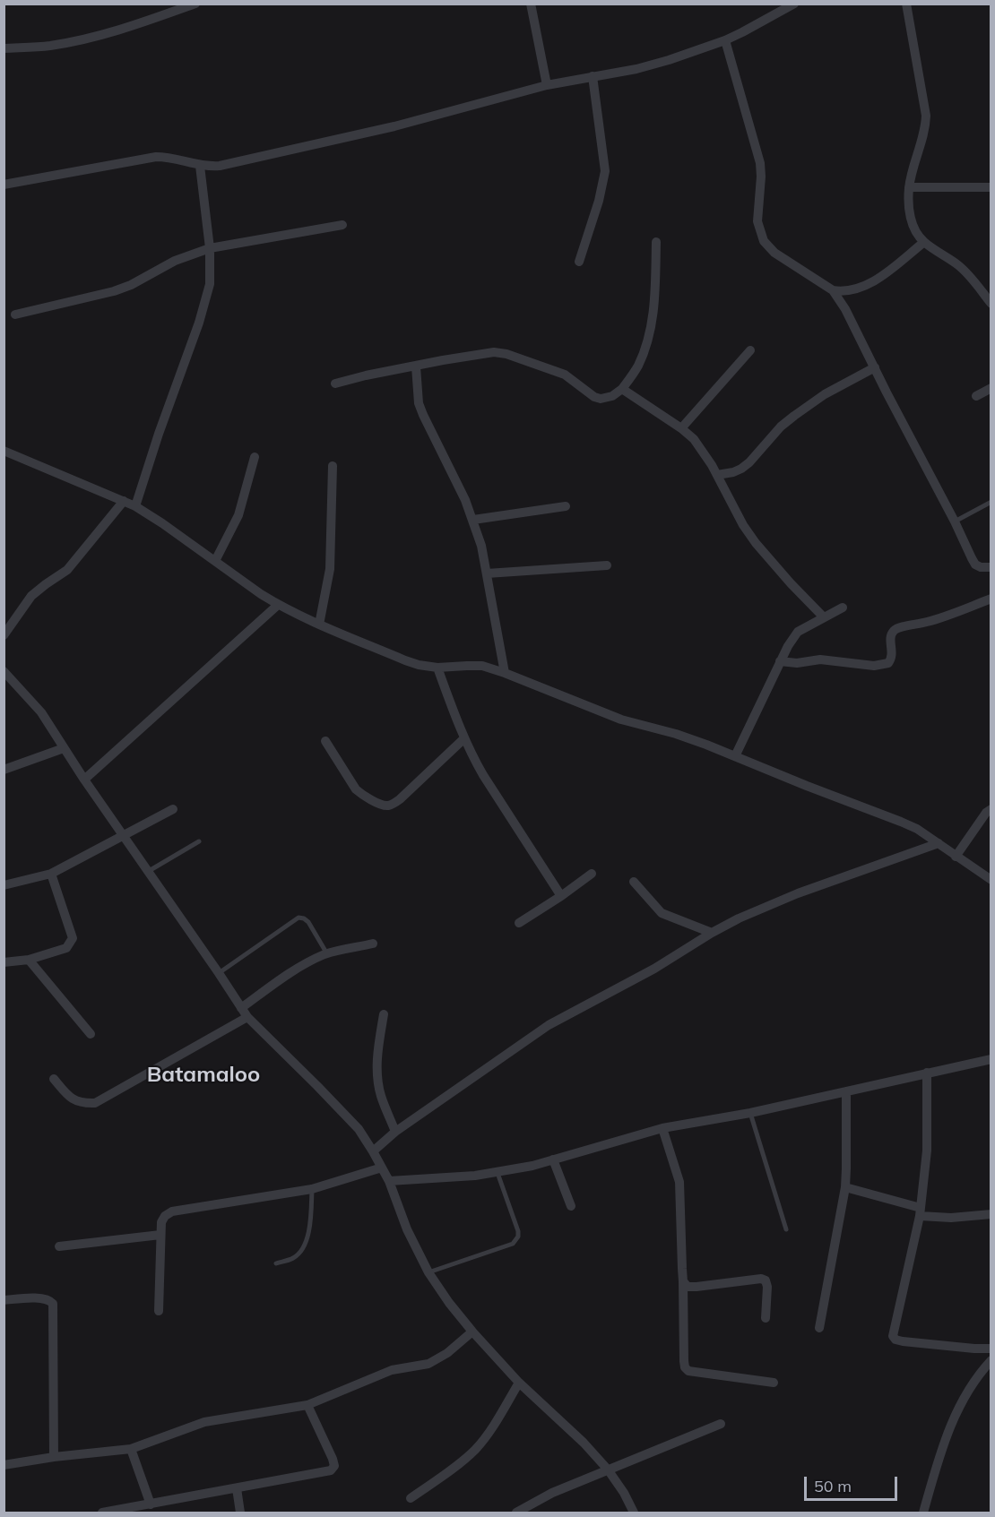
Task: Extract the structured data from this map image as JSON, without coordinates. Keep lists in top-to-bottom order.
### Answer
{
  "districts": ["Batamaloo"],
  "scale_bar": "50 m"
}
